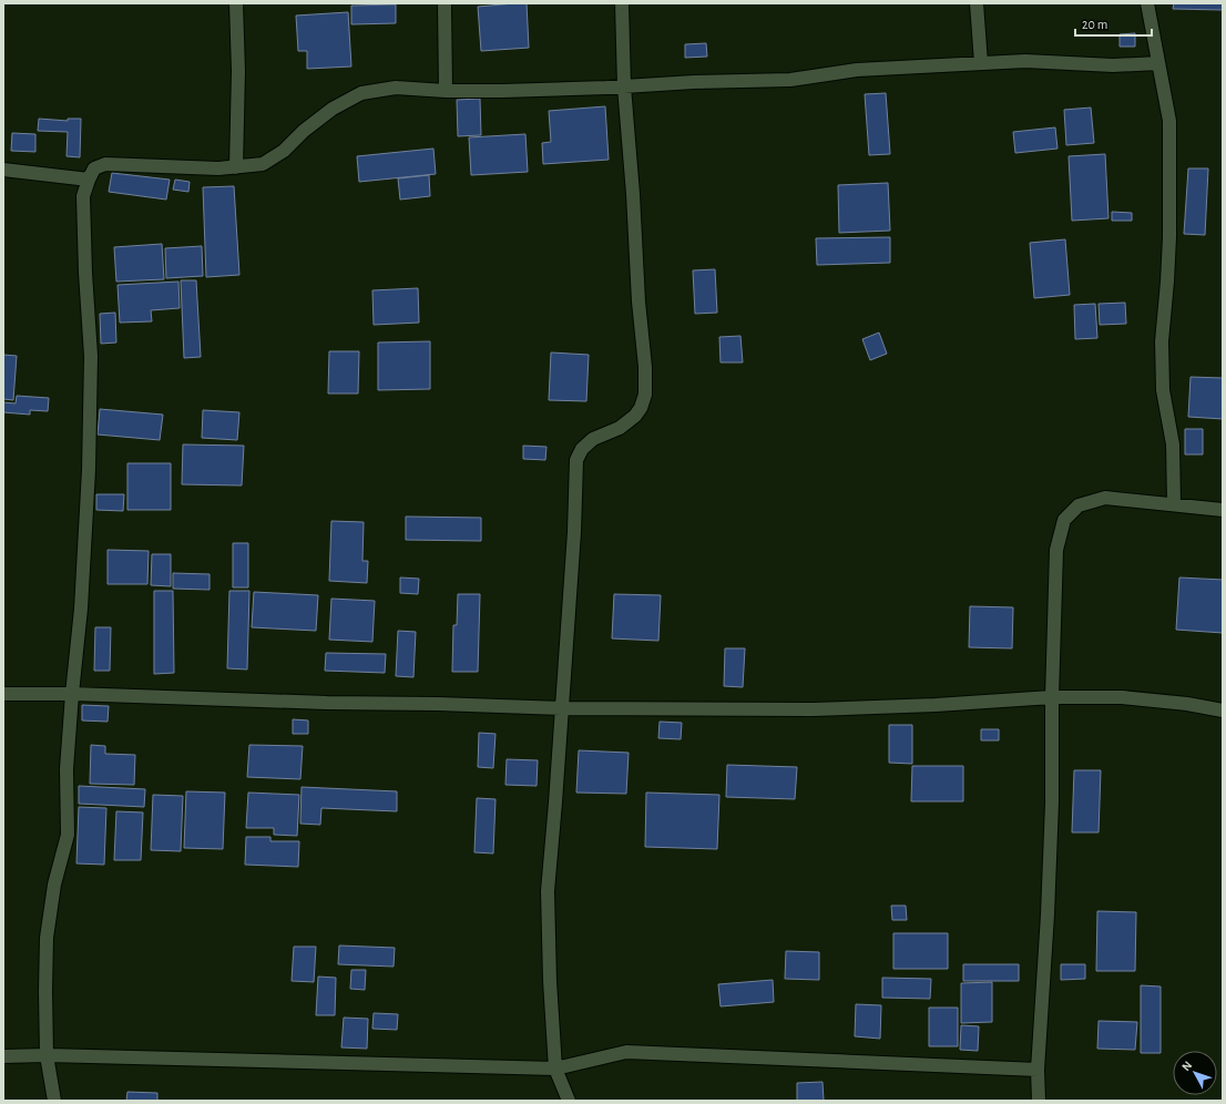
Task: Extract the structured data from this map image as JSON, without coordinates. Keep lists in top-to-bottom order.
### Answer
{
  "scale_bar": "20 m",
  "north": "top left"
}
